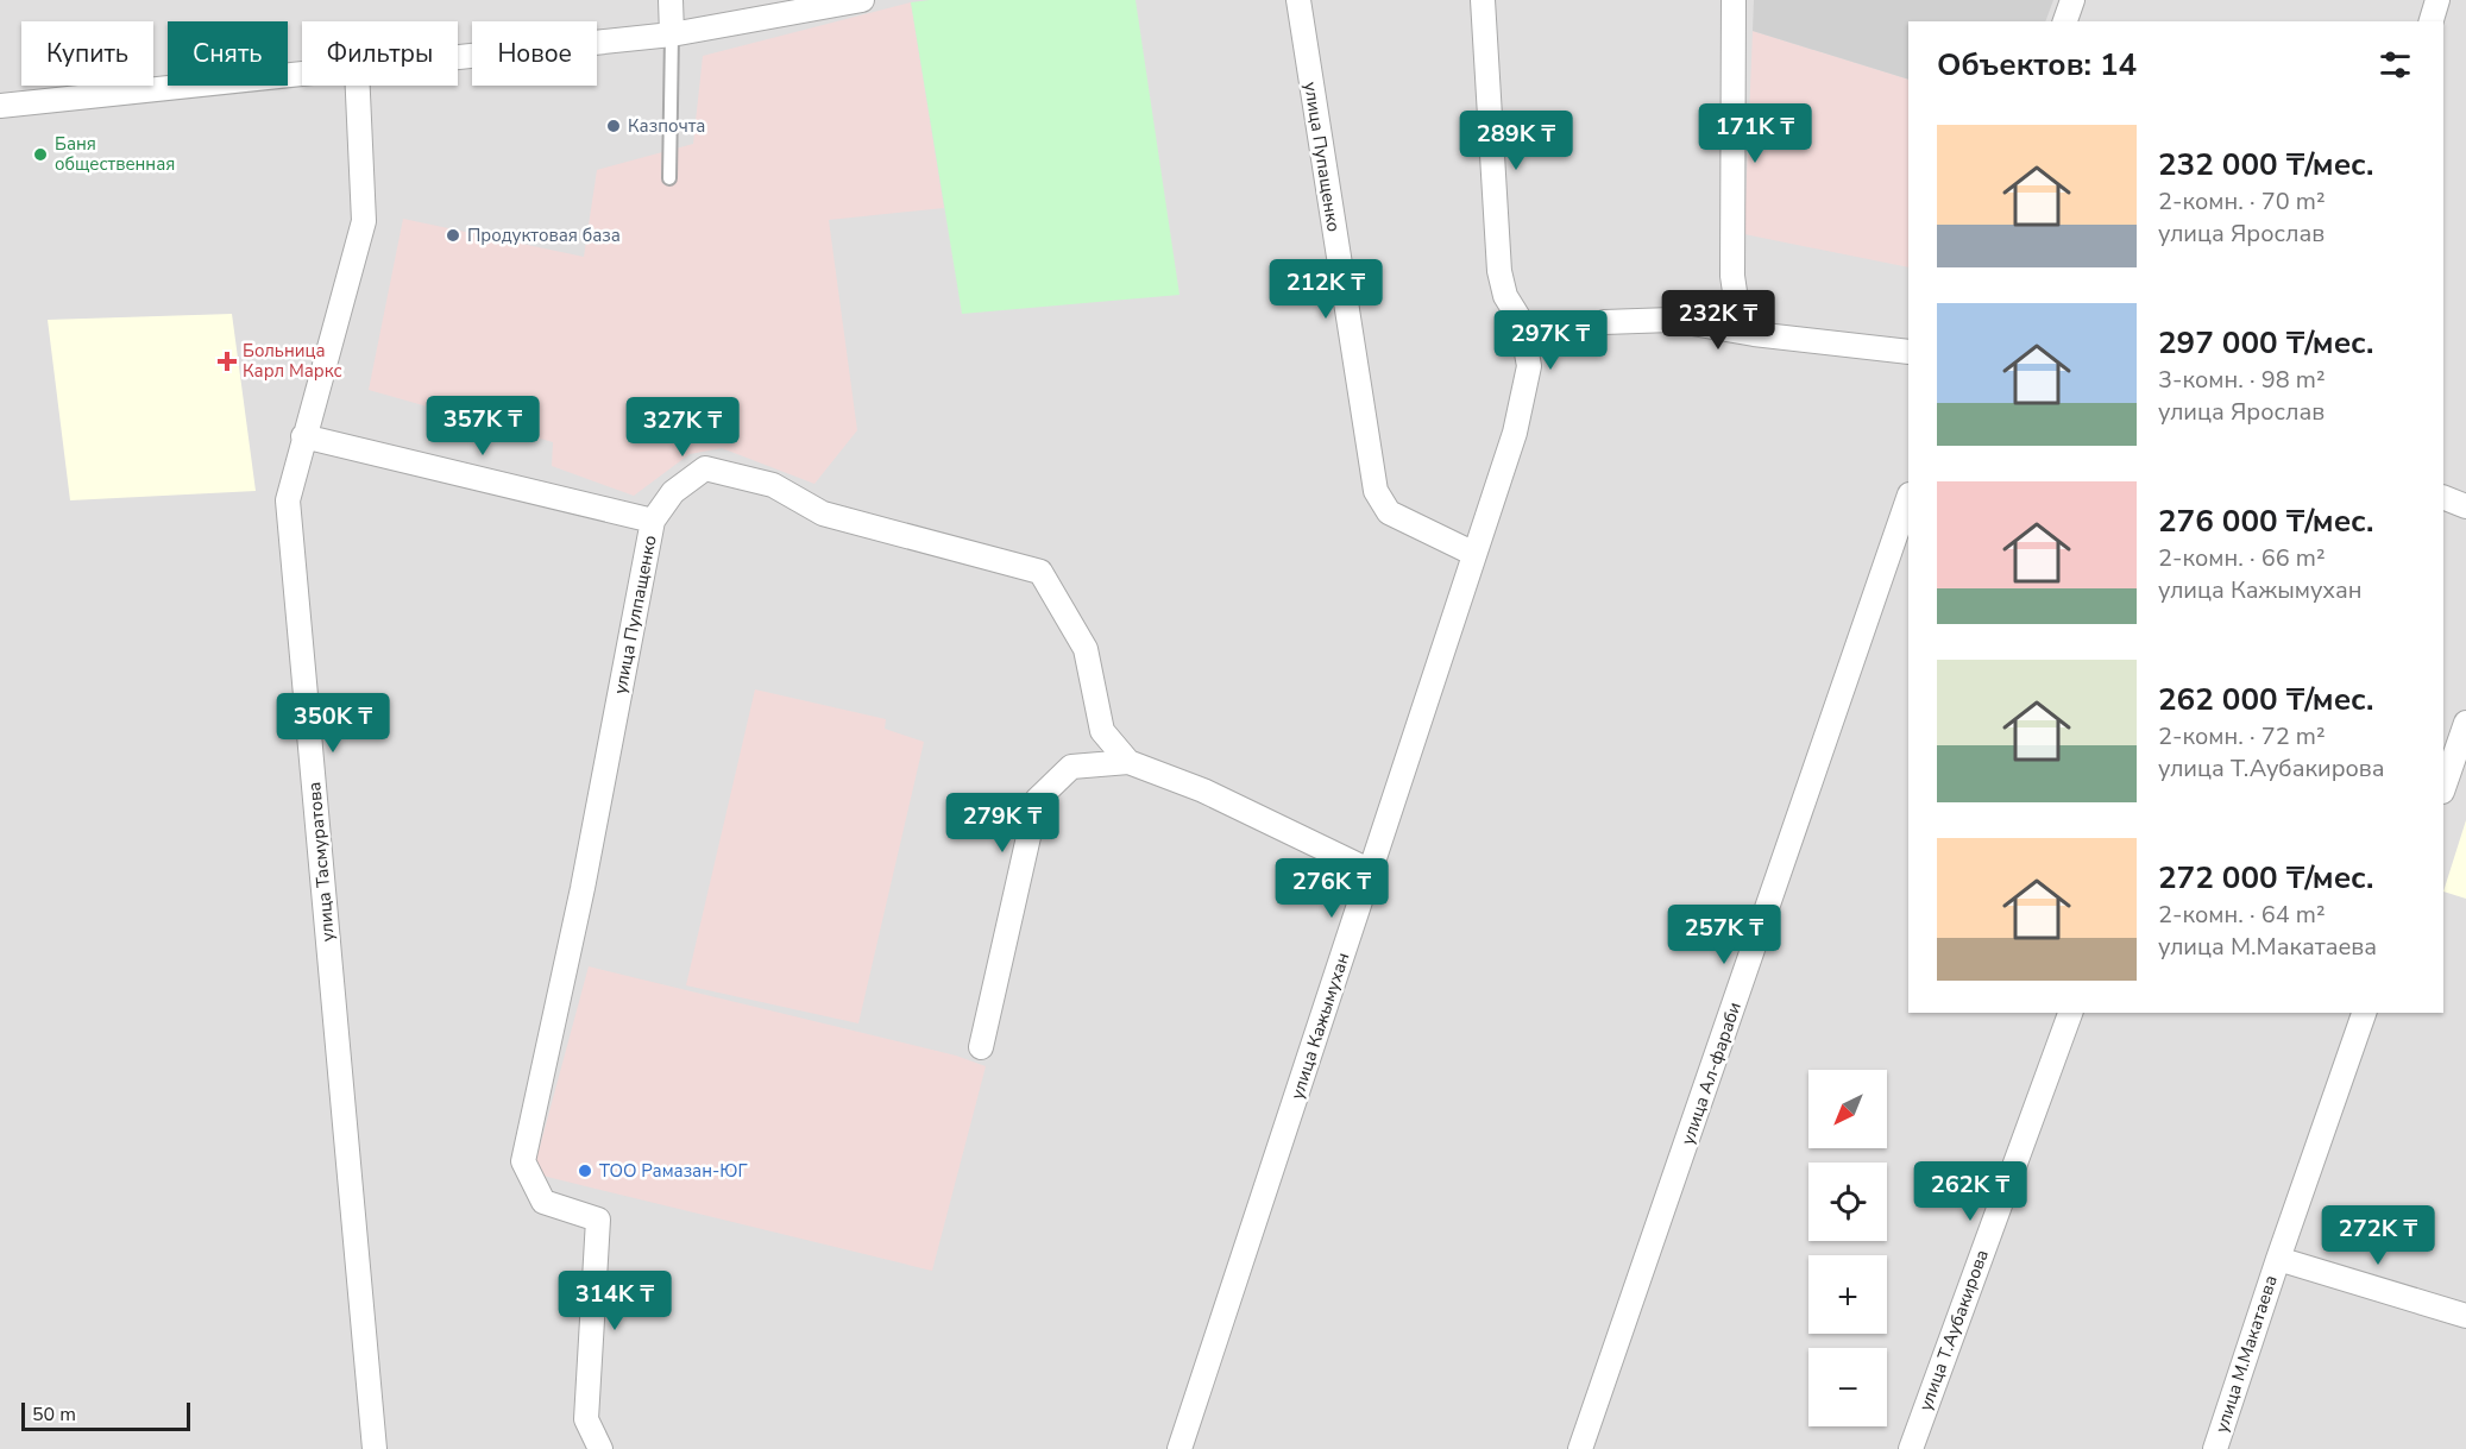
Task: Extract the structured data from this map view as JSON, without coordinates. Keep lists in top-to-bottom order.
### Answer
{
  "streets": {
    "street": [
      "улица Пупащенко",
      "улица Пулпащенко",
      "улица Тасмуратова",
      "улица Кажымухан",
      "улица Ал-фараби",
      "улица Т.Аубакирова",
      "улица М.Макатаева"
    ]
  },
  "crossings": [
    ["улица Пупащенко", "улица Кажымухан"],
    ["улица Пулпащенко", "улица Кажымухан"]
  ],
  "places": {
    "other": [
      "Казпочта",
      "Баня общественная",
      "Продуктовая база",
      "ТОО Рамазан-ЮГ"
    ],
    "health": ["Больница Карл Маркс"]
  },
  "scale_bar": "50 m",
  "north": "bottom left",
  "page": {
    "chip": [
      "Купить",
      "Снять",
      "Фильтры",
      "Новое"
    ],
    "heading": "Объектов: 14",
    "price": [
      "171K ₸",
      "289K ₸",
      "212K ₸",
      "232K ₸",
      "297K ₸",
      "357K ₸",
      "327K ₸",
      "350K ₸",
      "279K ₸",
      "276K ₸",
      "257K ₸",
      "262K ₸",
      "272K ₸",
      "314K ₸"
    ],
    "list": [
      {
        "name": "232 000 ₸/мес.",
        "note": "2-комн. · 70 m² · улица Ярослав"
      },
      {
        "name": "297 000 ₸/мес.",
        "note": "3-комн. · 98 m² · улица Ярослав"
      },
      {
        "name": "276 000 ₸/мес.",
        "note": "2-комн. · 66 m² · улица Кажымухан"
      },
      {
        "name": "262 000 ₸/мес.",
        "note": "2-комн. · 72 m² · улица Т.Аубакирова"
      },
      {
        "name": "272 000 ₸/мес.",
        "note": "2-комн. · 64 m² · улица М.Макатаева"
      }
    ],
    "map_buttons": ["+", "−"],
    "scale": "50 m"
  }
}
